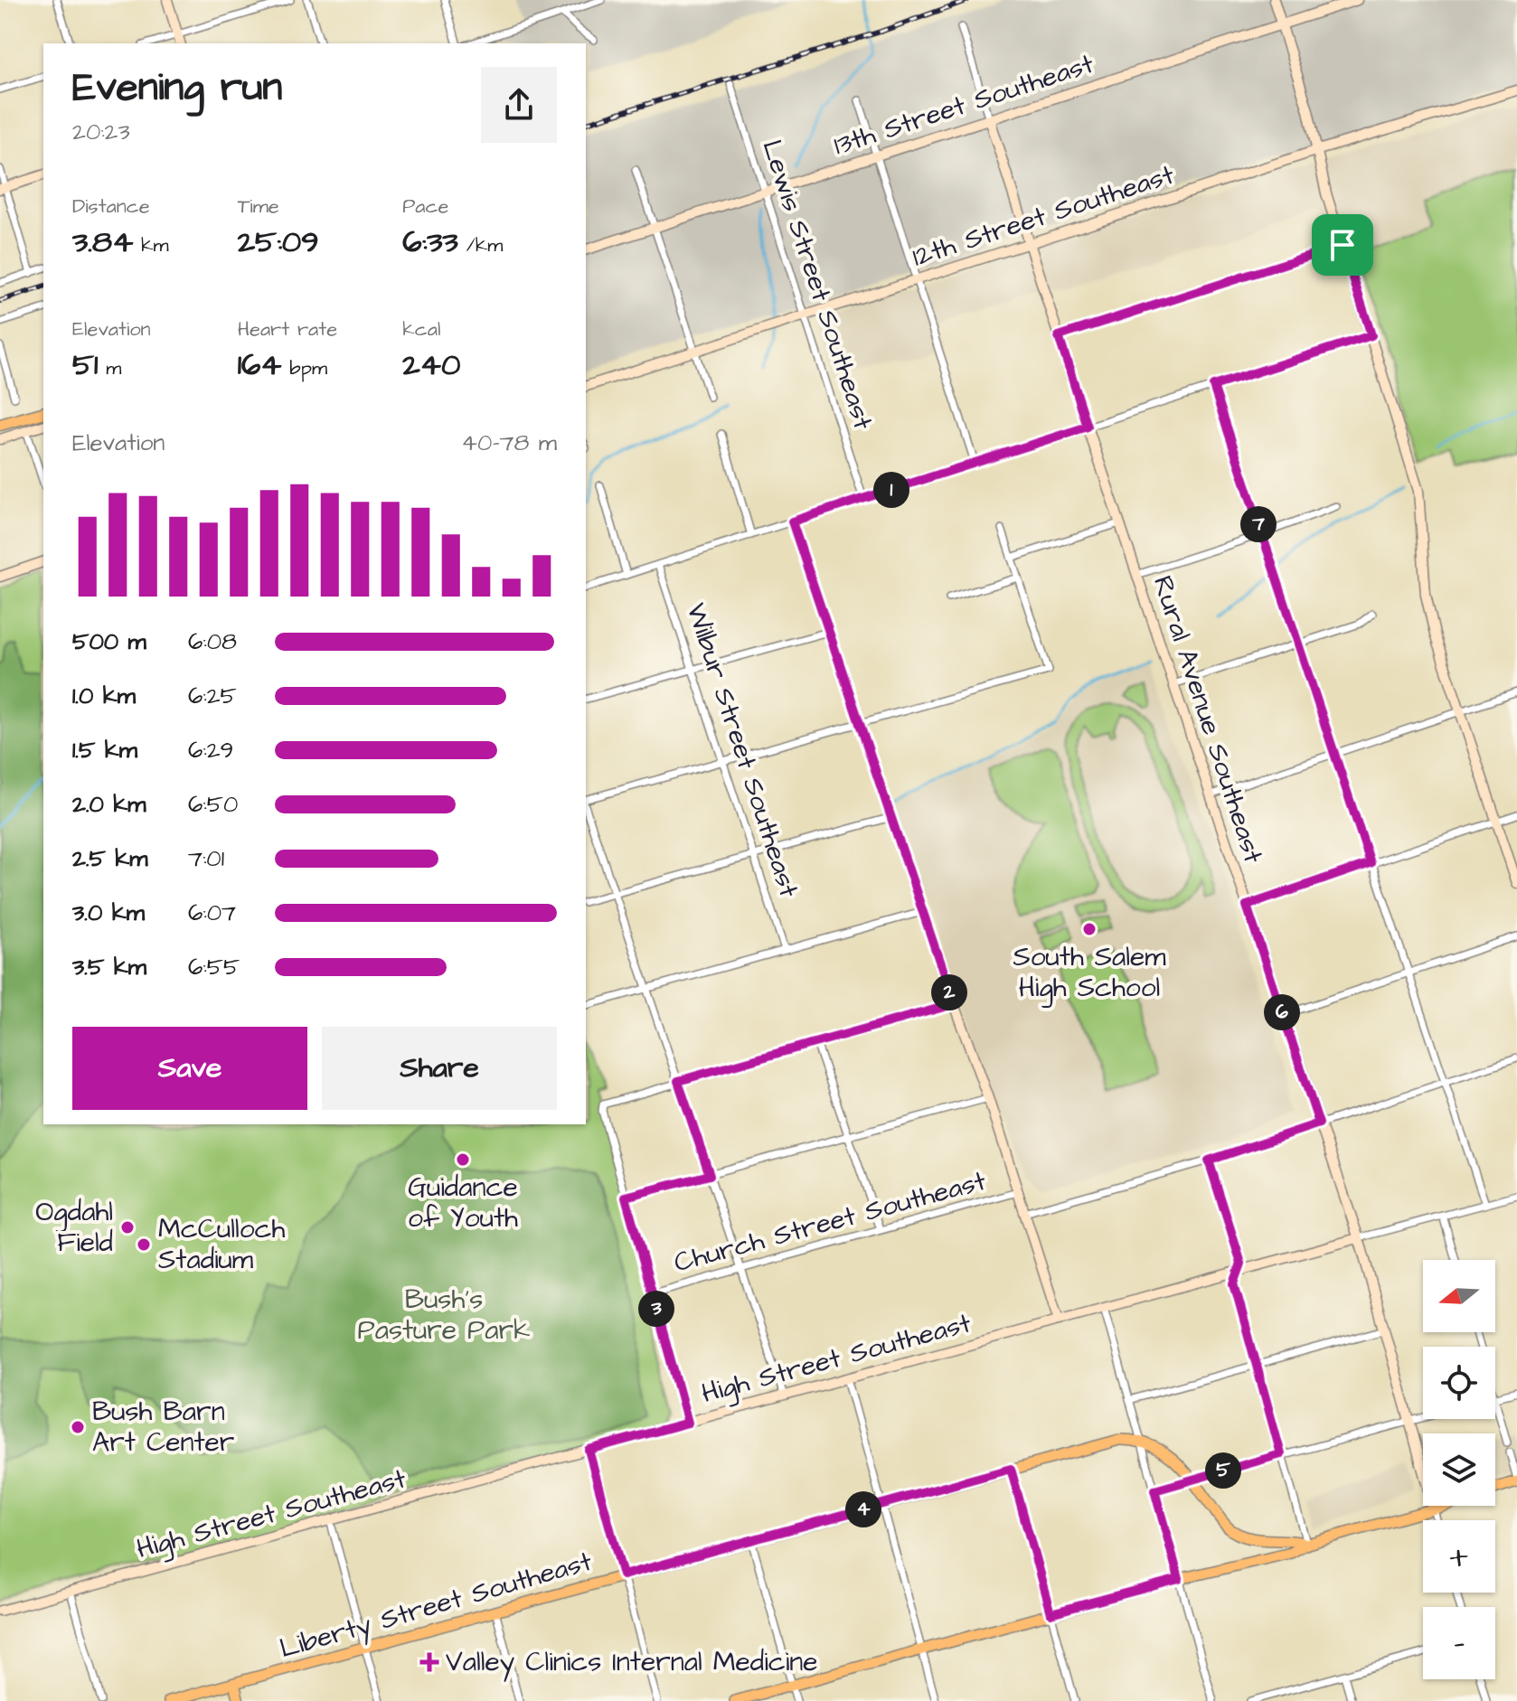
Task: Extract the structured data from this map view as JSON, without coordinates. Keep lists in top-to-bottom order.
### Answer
{
  "streets": {
    "main road": ["Liberty Street Southeast"],
    "street": [
      "13th Street Southeast",
      "12th Street Southeast",
      "Lewis Street Southeast",
      "Rural Avenue Southeast",
      "Wilbur Street Southeast",
      "Church Street Southeast",
      "High Street Southeast"
    ]
  },
  "crossings": [
    ["13th Street Southeast", "Lewis Street Southeast"],
    ["13th Street Southeast", "Rural Avenue Southeast"],
    ["12th Street Southeast", "Lewis Street Southeast"],
    ["12th Street Southeast", "Rural Avenue Southeast"],
    ["Rural Avenue Southeast", "Church Street Southeast"],
    ["Rural Avenue Southeast", "High Street Southeast"]
  ],
  "parks": ["Bush's Pasture Park"],
  "places": {
    "other": [
      "South Salem High School",
      "Guidance of Youth",
      "Ogdahl Field",
      "McCulloch Stadium",
      "Bush Barn Art Center"
    ],
    "health": ["Valley Clinics Internal Medicine"]
  },
  "north": "left",
  "page": {
    "heading": ["Evening run", "20:23"],
    "stats": [
      ["Distance", "3.84 km"],
      ["Time", "25:09"],
      ["Pace", "6:33 /km"],
      ["Elevation", "51 m"],
      ["Heart rate", "164 bpm"],
      ["kcal", "240"]
    ],
    "chart": ["Elevation", "40–78 m"],
    "pins": [
      "1",
      "7",
      "2",
      "6",
      "3",
      "5",
      "4"
    ],
    "list": [
      {
        "name": "500 m",
        "note": "6:08"
      },
      {
        "name": "1.0 km",
        "note": "6:25"
      },
      {
        "name": "1.5 km",
        "note": "6:29"
      },
      {
        "name": "2.0 km",
        "note": "6:50"
      },
      {
        "name": "2.5 km",
        "note": "7:01"
      },
      {
        "name": "3.0 km",
        "note": "6:07"
      },
      {
        "name": "3.5 km",
        "note": "6:55"
      }
    ],
    "buttons": ["Save", "Share"],
    "map_buttons": ["+", "−"]
  }
}
